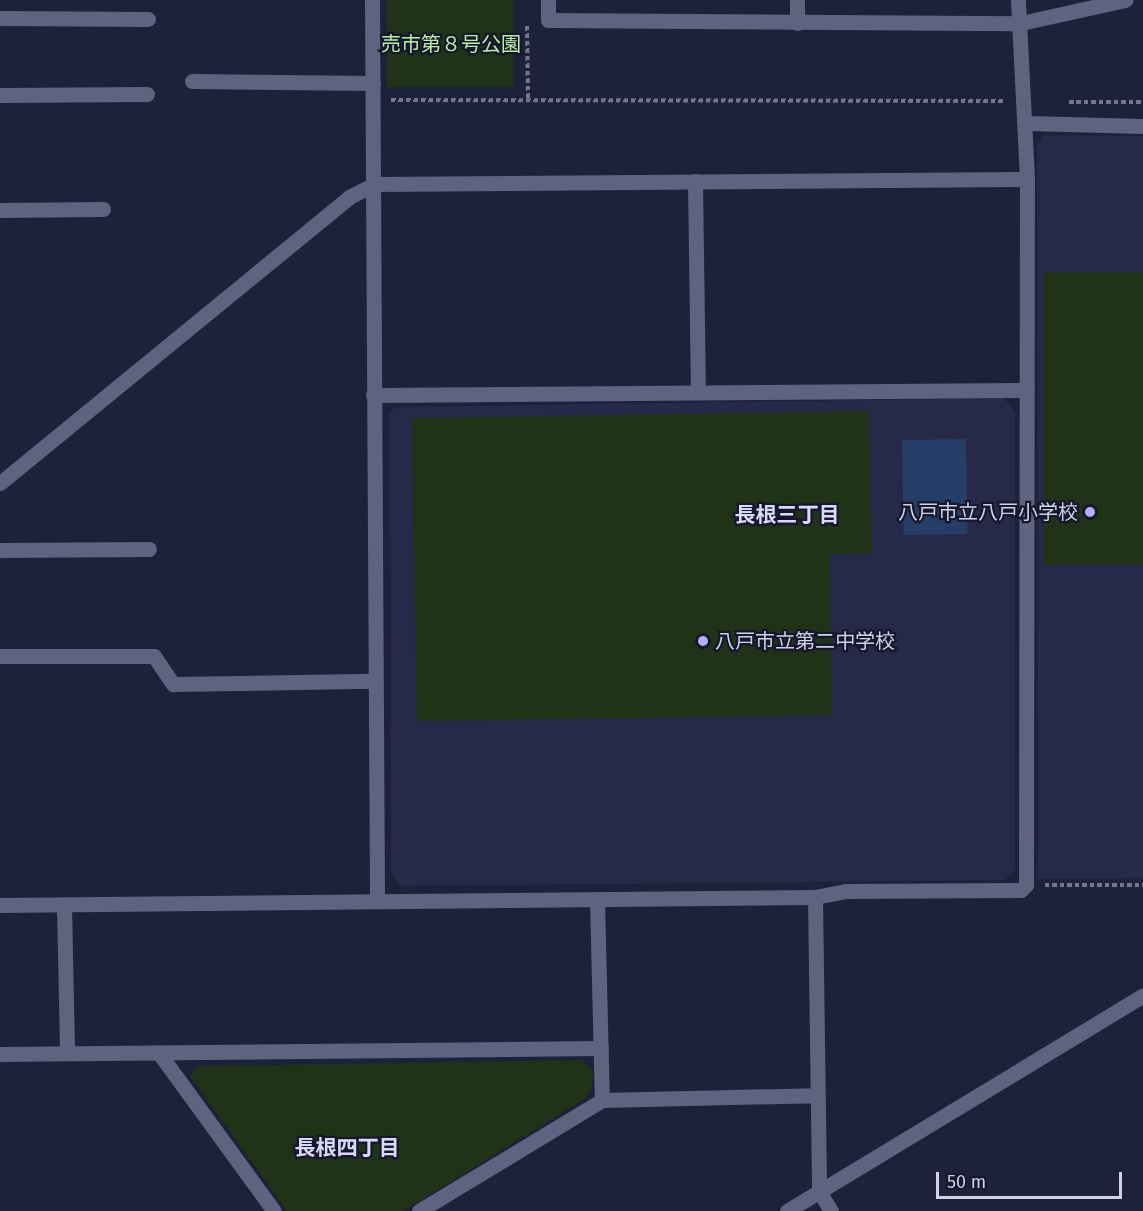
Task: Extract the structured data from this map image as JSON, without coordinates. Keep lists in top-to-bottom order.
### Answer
{
  "districts": ["長根三丁目", "長根四丁目"],
  "parks": ["売市第８号公園"],
  "places": ["八戸市立八戸小学校", "八戸市立第二中学校"],
  "scale_bar": "50 m"
}
